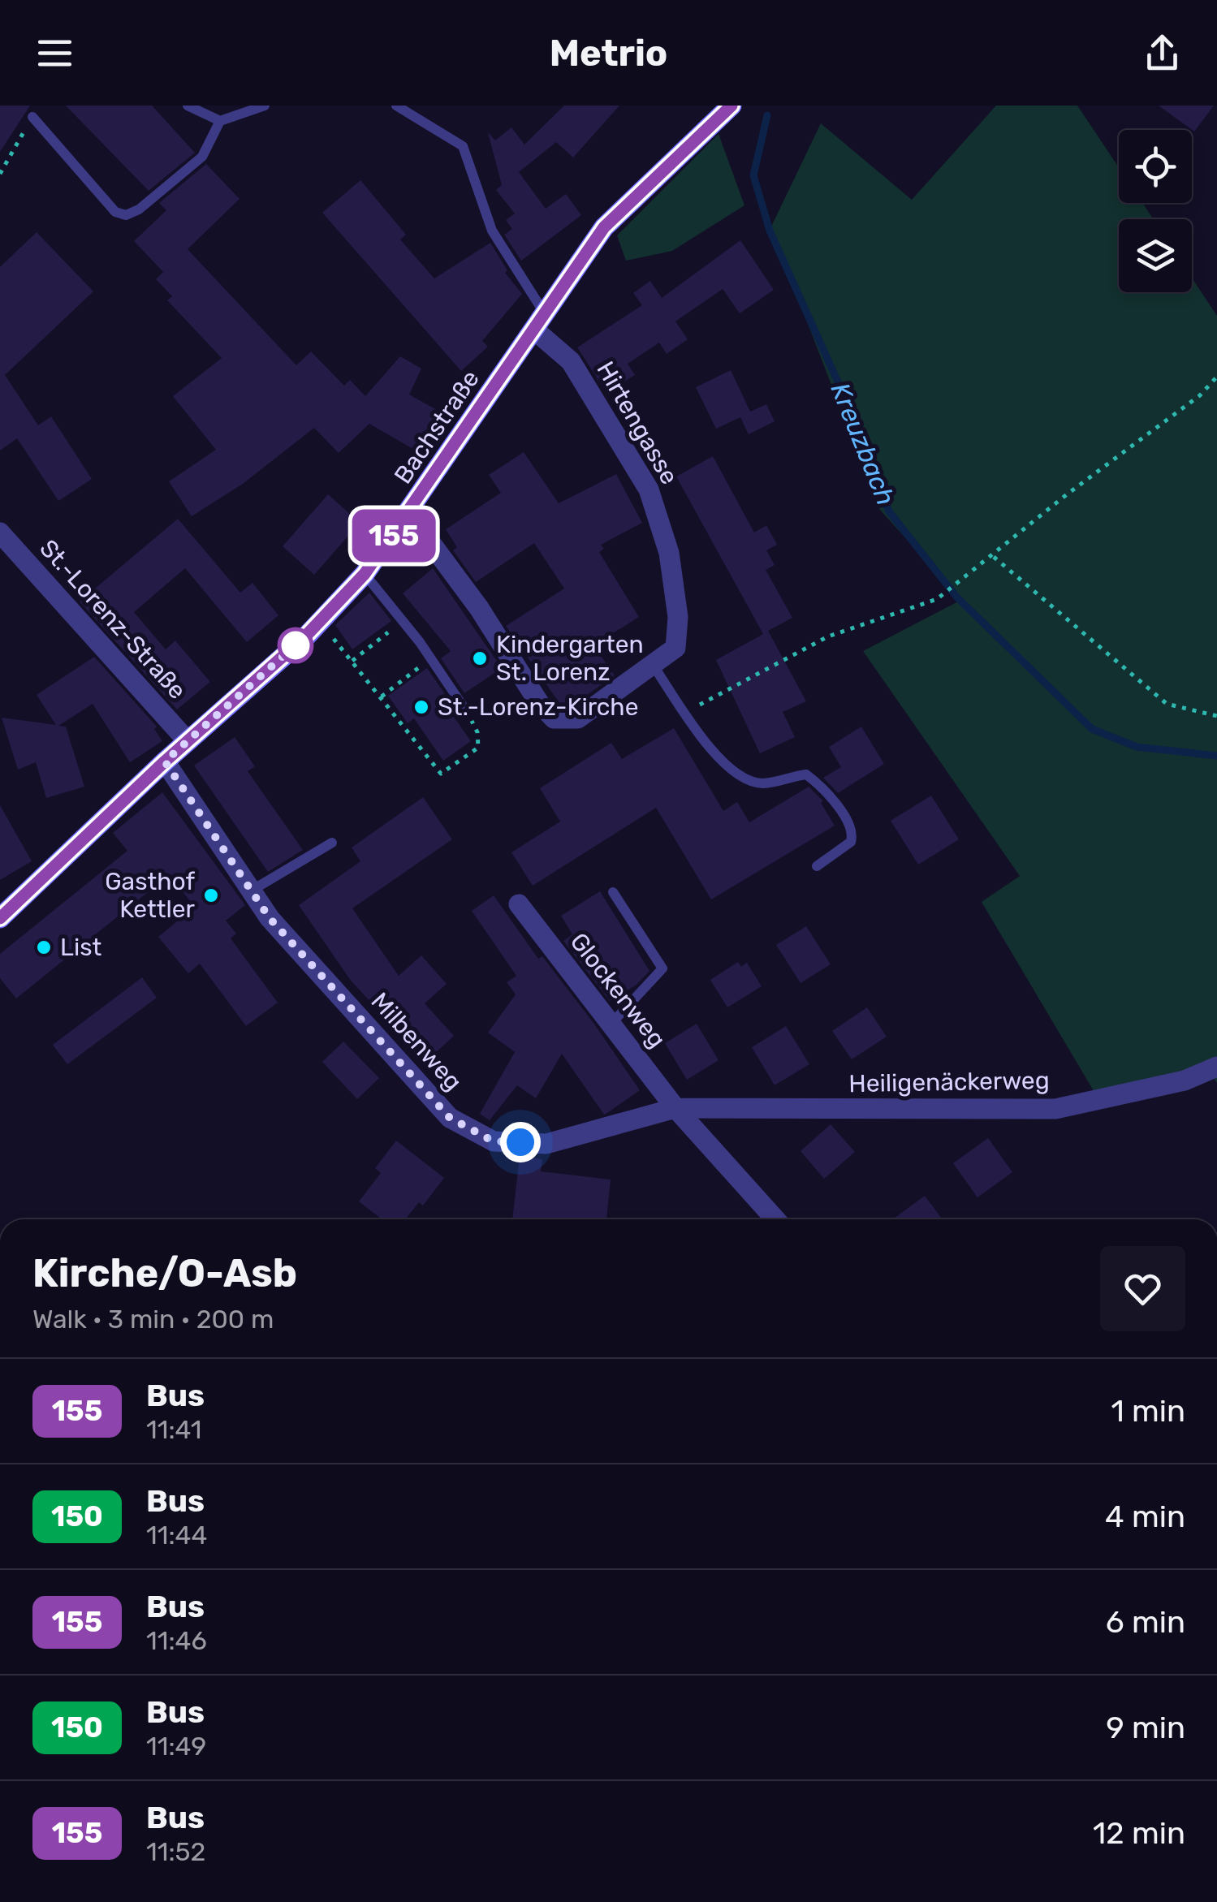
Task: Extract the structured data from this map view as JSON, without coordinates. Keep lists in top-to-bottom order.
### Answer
{
  "streets": {
    "street": [
      "Hirtengasse",
      "Bachstraße",
      "St.-Lorenz-Straße",
      "Glockenweg",
      "Milbenweg",
      "Heiligenäckerweg"
    ]
  },
  "crossings": [
    ["Hirtengasse", "Bachstraße"],
    ["Bachstraße", "St.-Lorenz-Straße"],
    ["Bachstraße", "Milbenweg"],
    ["Glockenweg", "Milbenweg"],
    ["Glockenweg", "Heiligenäckerweg"],
    ["Milbenweg", "Heiligenäckerweg"]
  ],
  "water": ["Kreuzbach"],
  "places": [
    "Kindergarten St. Lorenz",
    "St.-Lorenz-Kirche",
    "Gasthof Kettler",
    "List"
  ],
  "lines": ["bus line 155"],
  "page": {
    "header": "Metrio",
    "on_map": "155",
    "heading": ["Kirche/O-Asb", "Walk · 3 min · 200 m"],
    "list": [
      {
        "mark": "155",
        "name": "Bus",
        "note": "11:41",
        "value": "1 min"
      },
      {
        "mark": "150",
        "name": "Bus",
        "note": "11:44",
        "value": "4 min"
      },
      {
        "mark": "155",
        "name": "Bus",
        "note": "11:46",
        "value": "6 min"
      },
      {
        "mark": "150",
        "name": "Bus",
        "note": "11:49",
        "value": "9 min"
      },
      {
        "mark": "155",
        "name": "Bus",
        "note": "11:52",
        "value": "12 min"
      }
    ]
  }
}
